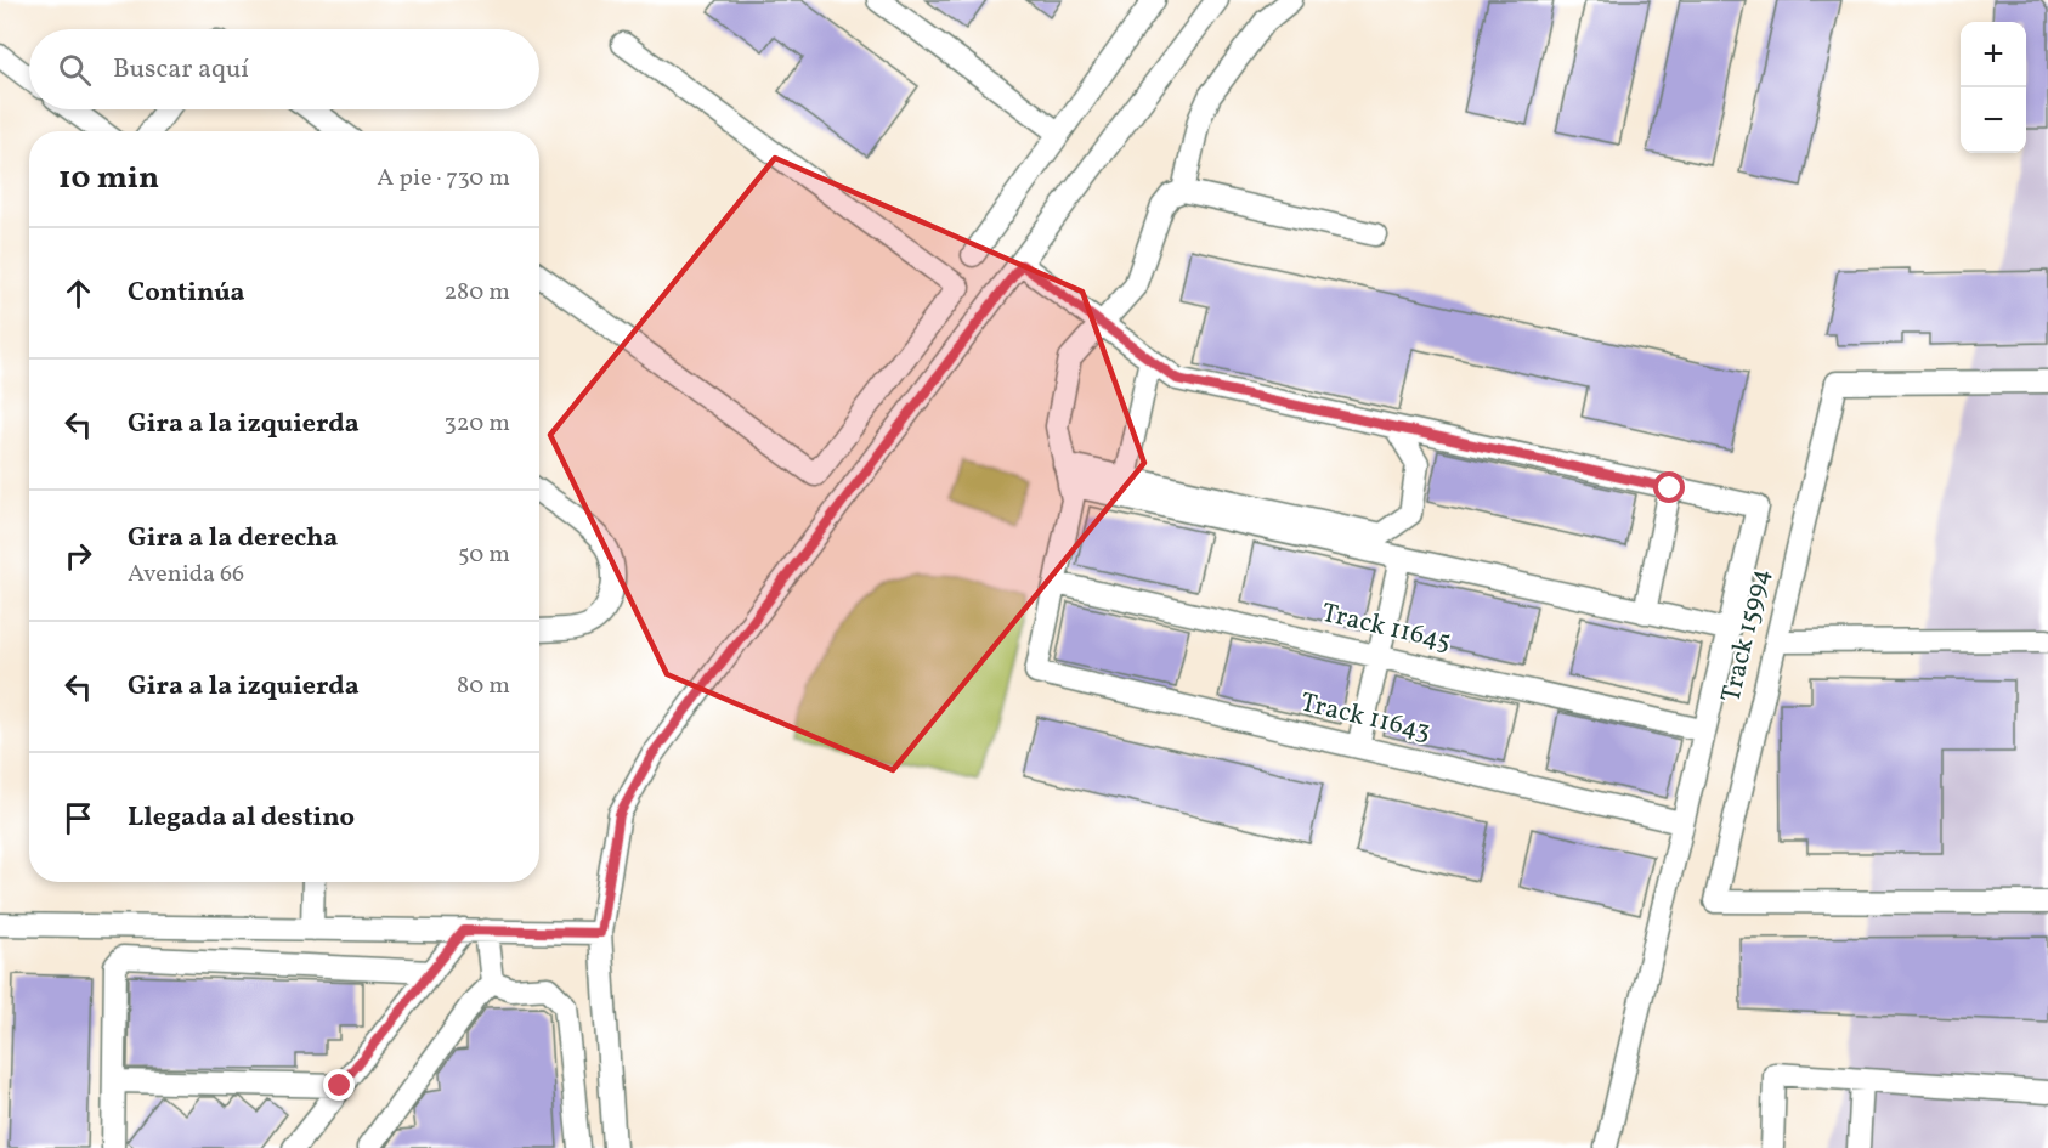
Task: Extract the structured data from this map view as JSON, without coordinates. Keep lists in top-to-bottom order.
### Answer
{
  "streets": {
    "street": ["Track 11645", "Track 15994", "Track 11643"]
  },
  "crossings": [
    ["Track 11645", "Track 11643"]
  ],
  "page": {
    "map_buttons": ["+", "−"],
    "search": "Buscar aquí",
    "heading": ["10 min", "A pie · 730 m"],
    "list": [
      ["Continúa", "280 m"],
      ["Gira a la izquierda", "320 m"],
      ["Gira a la derecha", "Avenida 66", "50 m"],
      ["Gira a la izquierda", "80 m"],
      "Llegada al destino"
    ]
  }
}
